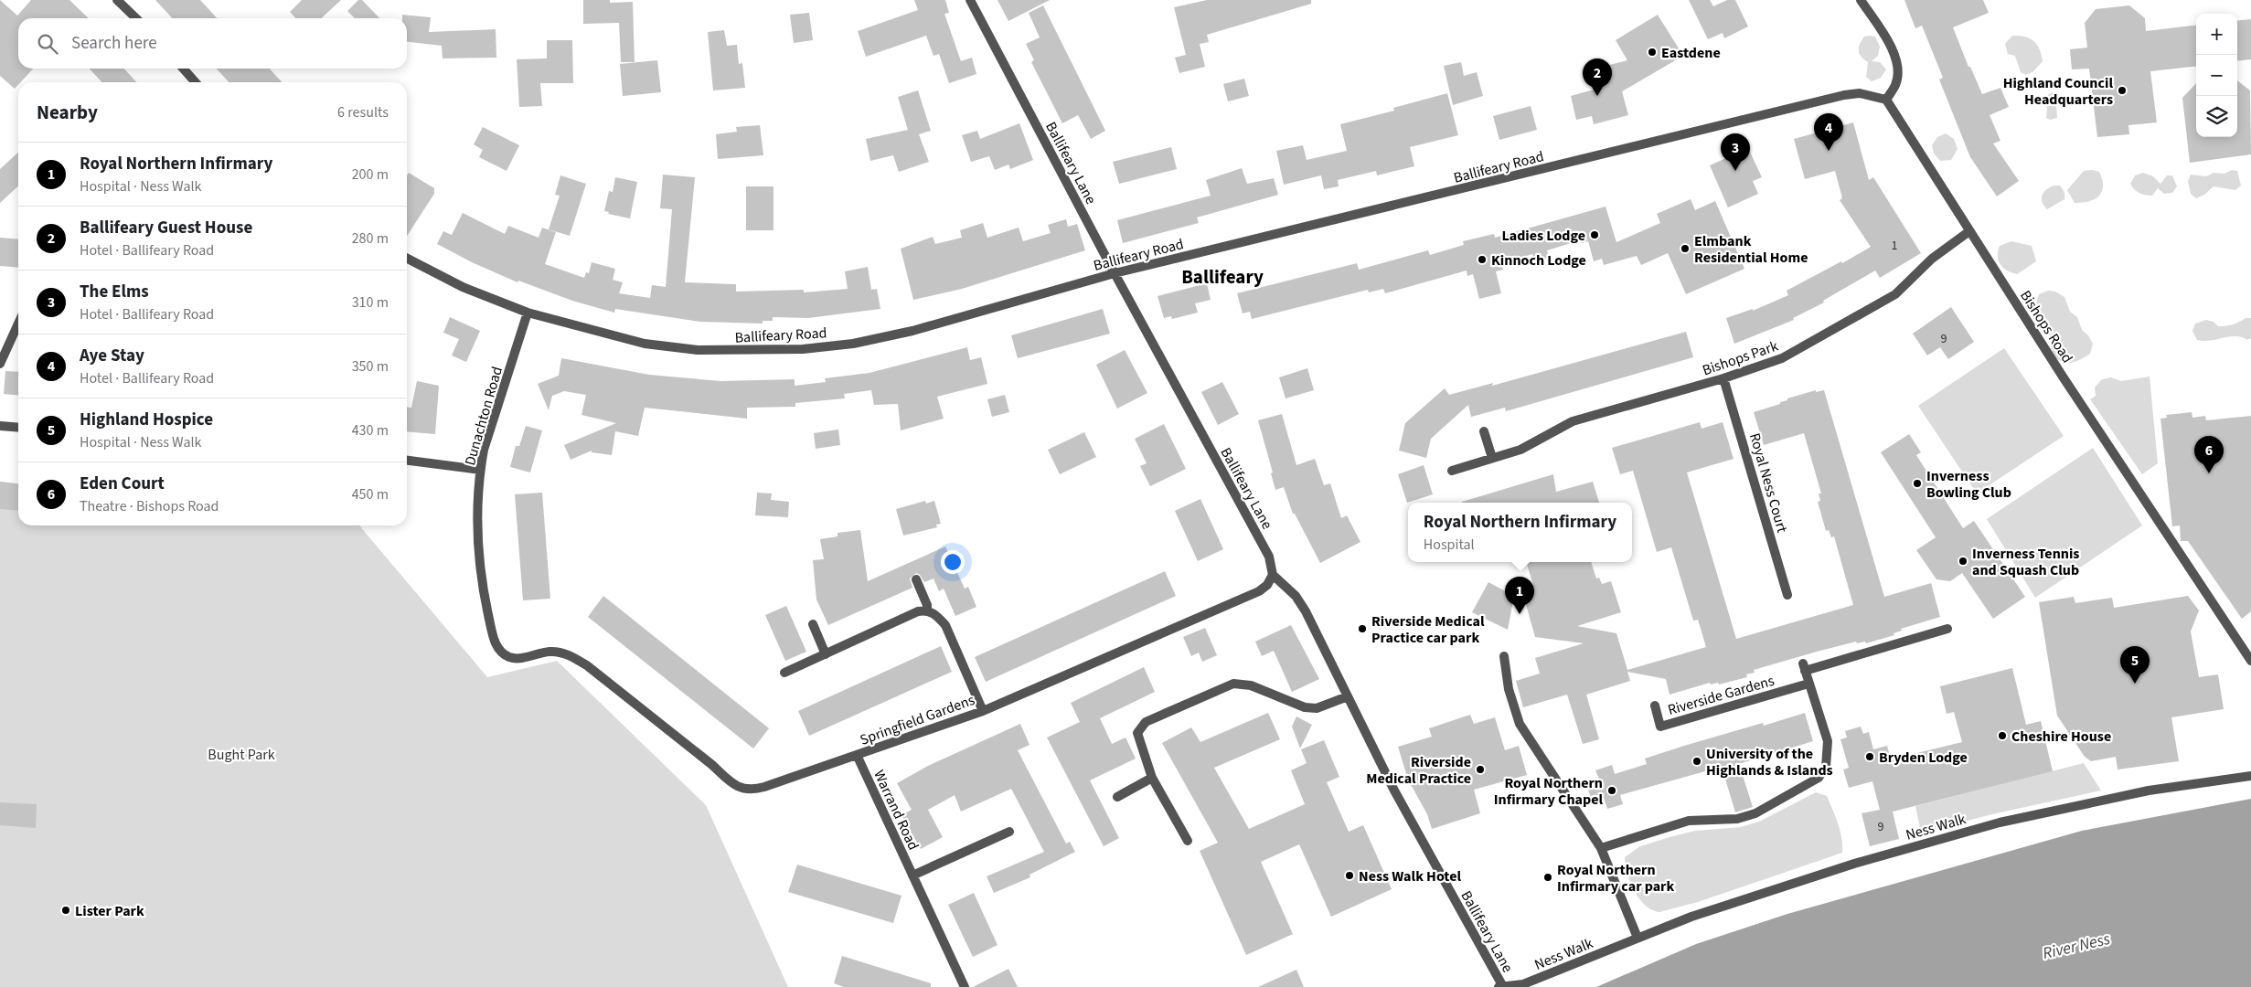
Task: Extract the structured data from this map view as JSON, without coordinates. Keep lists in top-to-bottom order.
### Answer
{
  "streets": {
    "street": [
      "Ballifeary Lane",
      "Ballifeary Road",
      "Bishops Road",
      "Bishops Park",
      "Dunachton Road",
      "Royal Ness Court",
      "Riverside Gardens",
      "Springfield Gardens",
      "Warrand Road",
      "Ness Walk"
    ]
  },
  "crossings": [
    ["Ballifeary Lane", "Ballifeary Road"],
    ["Ballifeary Lane", "Springfield Gardens"],
    ["Ballifeary Lane", "Ness Walk"],
    ["Ballifeary Road", "Bishops Road"],
    ["Ballifeary Road", "Dunachton Road"],
    ["Bishops Road", "Bishops Park"],
    ["Bishops Park", "Royal Ness Court"],
    ["Dunachton Road", "Springfield Gardens"],
    ["Springfield Gardens", "Warrand Road"]
  ],
  "districts": ["Ballifeary"],
  "water": ["River Ness"],
  "parks": ["Bught Park"],
  "places": [
    "Eastdene",
    "Highland Council Headquarters",
    "Ladies Lodge",
    "Elmbank Residential Home",
    "Kinnoch Lodge",
    "Inverness Bowling Club",
    "Inverness Tennis and Squash Club",
    "Riverside Medical Practice car park",
    "Cheshire House",
    "Bryden Lodge",
    "University of the Highlands & Islands",
    "Riverside Medical Practice",
    "Royal Northern Infirmary Chapel",
    "Ness Walk Hotel",
    "Royal Northern Infirmary car park",
    "Lister Park"
  ],
  "house_numbers": ["1", "9", "9"],
  "page": {
    "map_buttons": ["+", "−"],
    "search": "Search here",
    "pins": [
      "2",
      "4",
      "3",
      "6",
      "1",
      "5"
    ],
    "heading": ["Nearby", "6 results"],
    "list": [
      {
        "mark": "1",
        "name": "Royal Northern Infirmary",
        "note": "Hospital · Ness Walk",
        "value": "200 m"
      },
      {
        "mark": "2",
        "name": "Ballifeary Guest House",
        "note": "Hotel · Ballifeary Road",
        "value": "280 m"
      },
      {
        "mark": "3",
        "name": "The Elms",
        "note": "Hotel · Ballifeary Road",
        "value": "310 m"
      },
      {
        "mark": "4",
        "name": "Aye Stay",
        "note": "Hotel · Ballifeary Road",
        "value": "350 m"
      },
      {
        "mark": "5",
        "name": "Highland Hospice",
        "note": "Hospital · Ness Walk",
        "value": "430 m"
      },
      {
        "mark": "6",
        "name": "Eden Court",
        "note": "Theatre · Bishops Road",
        "value": "450 m"
      }
    ],
    "popup": ["Royal Northern Infirmary", "Hospital"]
  }
}
